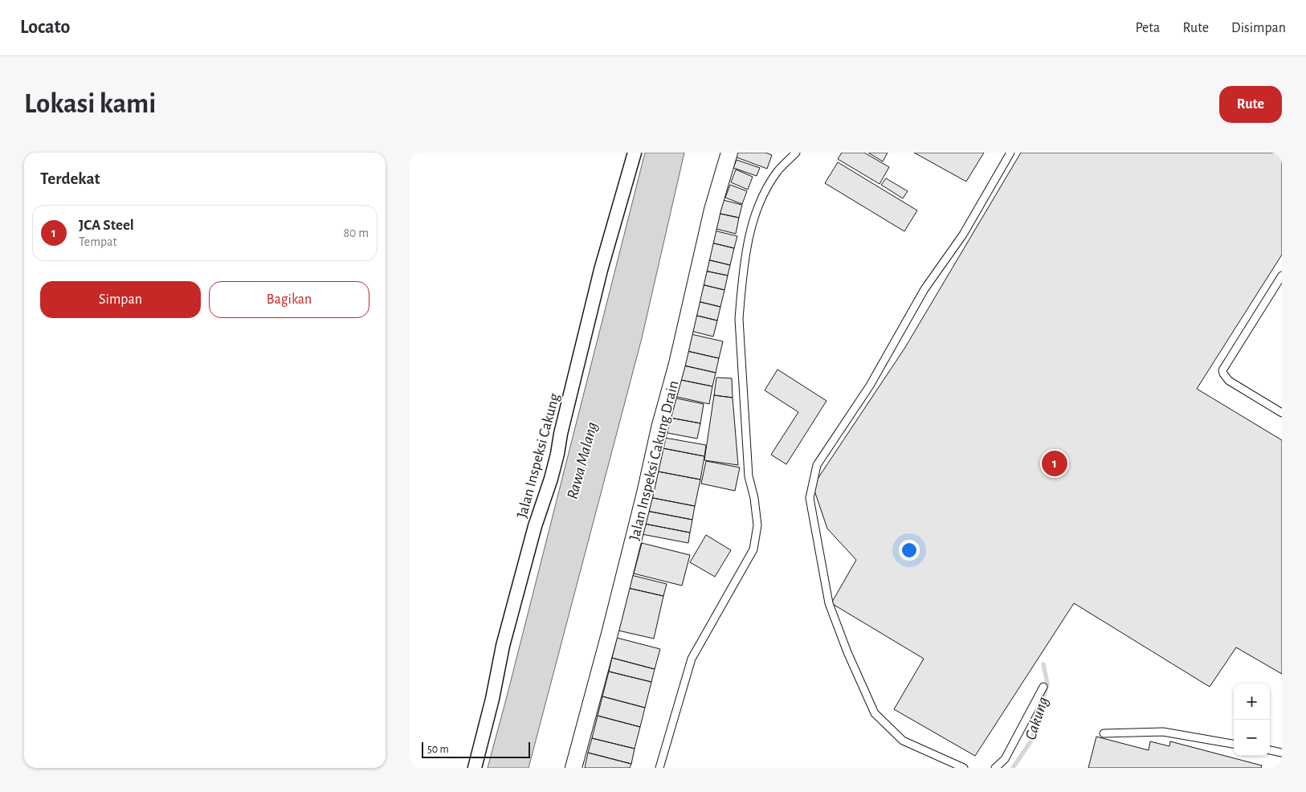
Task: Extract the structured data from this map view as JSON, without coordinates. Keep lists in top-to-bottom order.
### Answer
{
  "streets": {
    "street": ["Jalan Inspeksi Cakung", "Jalan Inspeksi Cakung Drain"]
  },
  "water": ["Rawa Malang", "Cakung"],
  "scale_bar": "50 m",
  "page": {
    "header": "Locato",
    "nav": ["Peta", "Rute", "Disimpan"],
    "buttons": [
      "Rute",
      ["Simpan", "Bagikan"]
    ],
    "title": "Lokasi kami",
    "heading": "Terdekat",
    "list": [
      {
        "mark": "1",
        "name": "JCA Steel",
        "note": "Tempat",
        "value": "80 m"
      }
    ],
    "pins": "1",
    "map_buttons": ["+", "−"],
    "scale": "50 m"
  }
}
